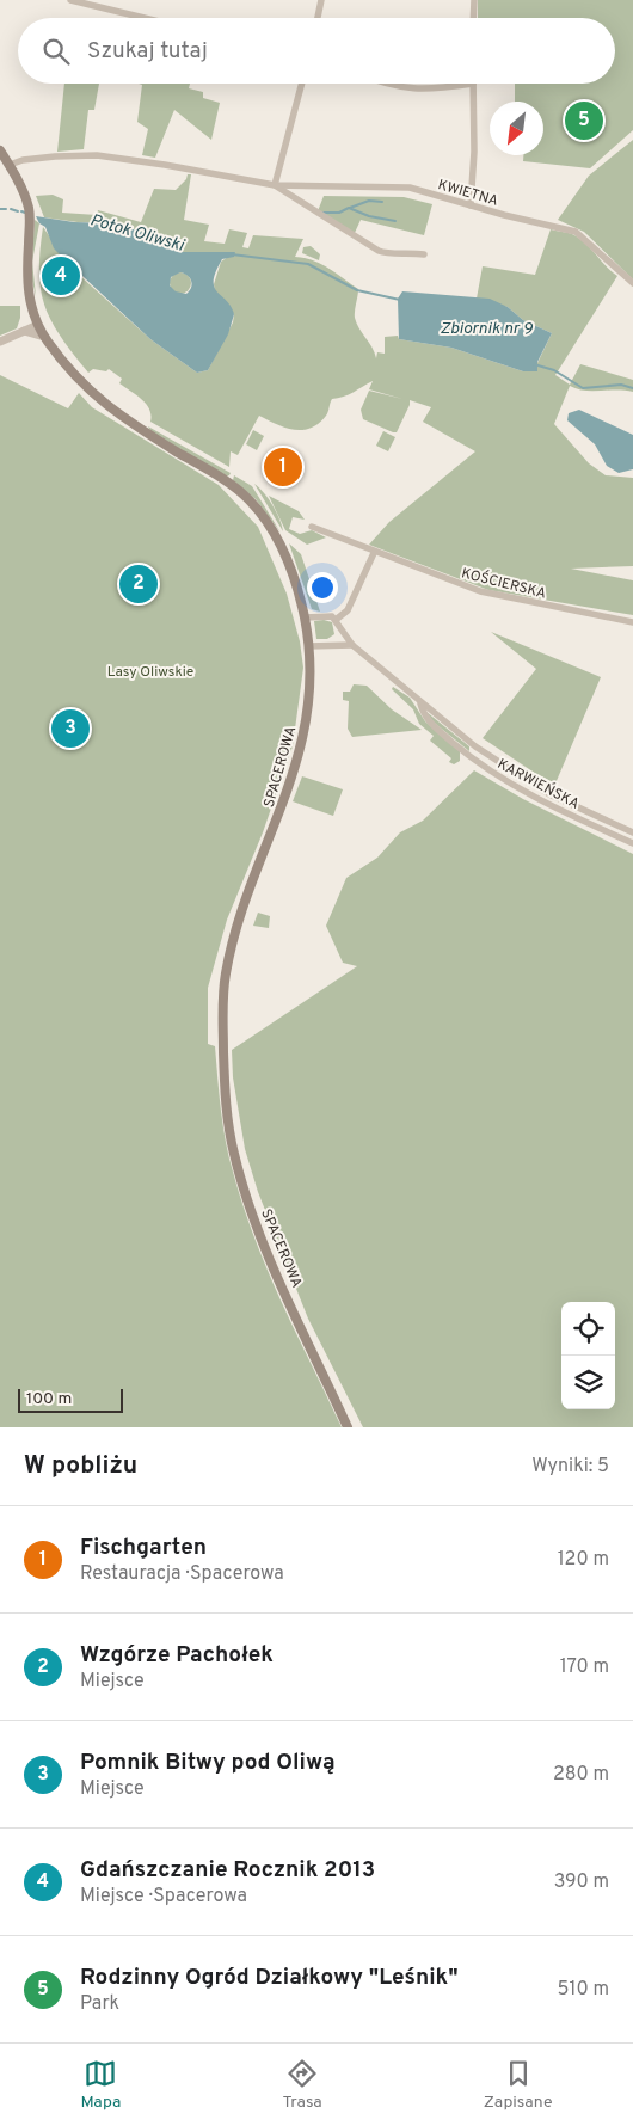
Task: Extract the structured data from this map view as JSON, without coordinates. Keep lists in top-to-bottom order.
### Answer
{
  "streets": {
    "main road": ["SPACEROWA"],
    "street": ["KWIETNA", "KOŚCIERSKA", "KARWIEŃSKA"]
  },
  "crossings": [
    ["KWIETNA", "SPACEROWA"]
  ],
  "water": ["Potok Oliwski", "Zbiornik nr 9"],
  "parks": ["Lasy Oliwskie"],
  "scale_bar": "100 m",
  "north": "bottom left",
  "page": {
    "search": "Szukaj tutaj",
    "pins": [
      "5",
      "4",
      "1",
      "2",
      "3"
    ],
    "scale": "100 m",
    "heading": ["W pobliżu", "Wyniki: 5"],
    "list": [
      {
        "mark": "1",
        "name": "Fischgarten",
        "note": "Restauracja · Spacerowa",
        "value": "120 m"
      },
      {
        "mark": "2",
        "name": "Wzgórze Pachołek",
        "note": "Miejsce",
        "value": "170 m"
      },
      {
        "mark": "3",
        "name": "Pomnik Bitwy pod Oliwą",
        "note": "Miejsce",
        "value": "280 m"
      },
      {
        "mark": "4",
        "name": "Gdańszczanie Rocznik 2013",
        "note": "Miejsce · Spacerowa",
        "value": "390 m"
      },
      {
        "mark": "5",
        "name": "Rodzinny Ogród Działkowy \"Leśnik\"",
        "note": "Park",
        "value": "510 m"
      }
    ],
    "nav": ["Mapa", "Trasa", "Zapisane"]
  }
}
